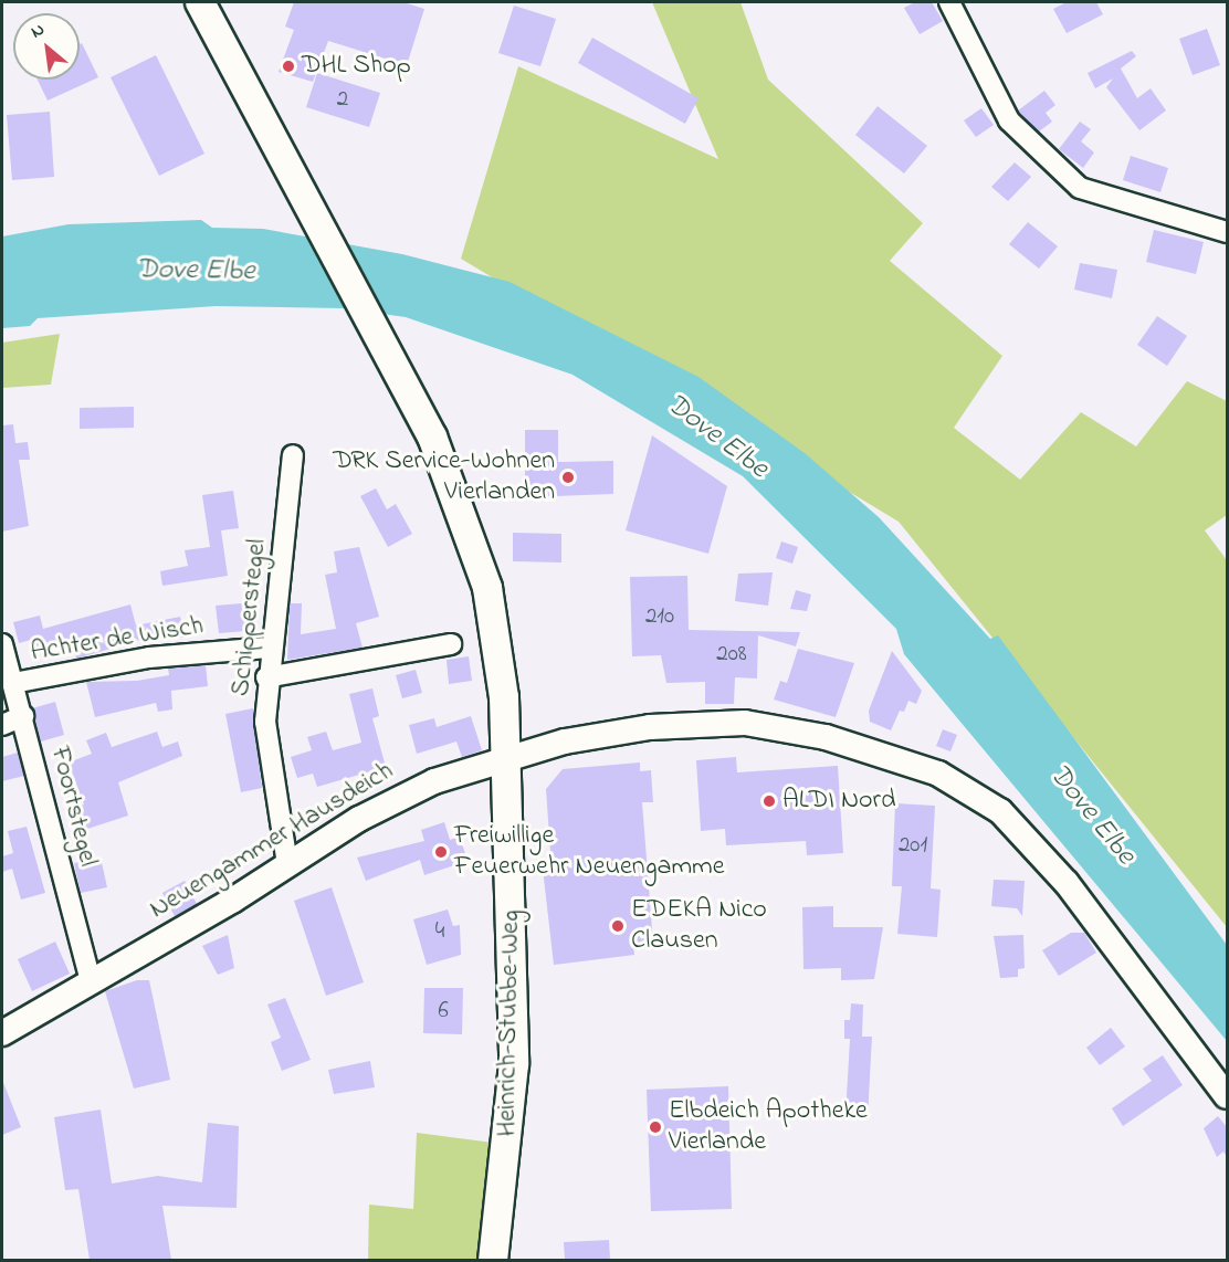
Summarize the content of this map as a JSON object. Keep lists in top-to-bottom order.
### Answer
{
  "streets": {
    "main road": ["Heinrich-Stubbe-Weg"],
    "street": [
      "Schipperstegel",
      "Achter de Wisch",
      "Foortstegel",
      "Neuengammer Hausdeich"
    ]
  },
  "crossings": [
    ["Schipperstegel", "Achter de Wisch"],
    ["Schipperstegel", "Neuengammer Hausdeich"],
    ["Achter de Wisch", "Foortstegel"],
    ["Foortstegel", "Neuengammer Hausdeich"],
    ["Neuengammer Hausdeich", "Heinrich-Stubbe-Weg"]
  ],
  "water": ["Dove Elbe"],
  "places": [
    "DHL Shop",
    "DRK Service-Wohnen Vierlanden",
    "ALDI Nord",
    "Freiwillige Feuerwehr Neuengamme",
    "EDEKA Nico Clausen",
    "Elbdeich Apotheke Vierlande"
  ],
  "house_numbers": [
    "2",
    "210",
    "208",
    "201",
    "4",
    "6"
  ],
  "north": "top left"
}
